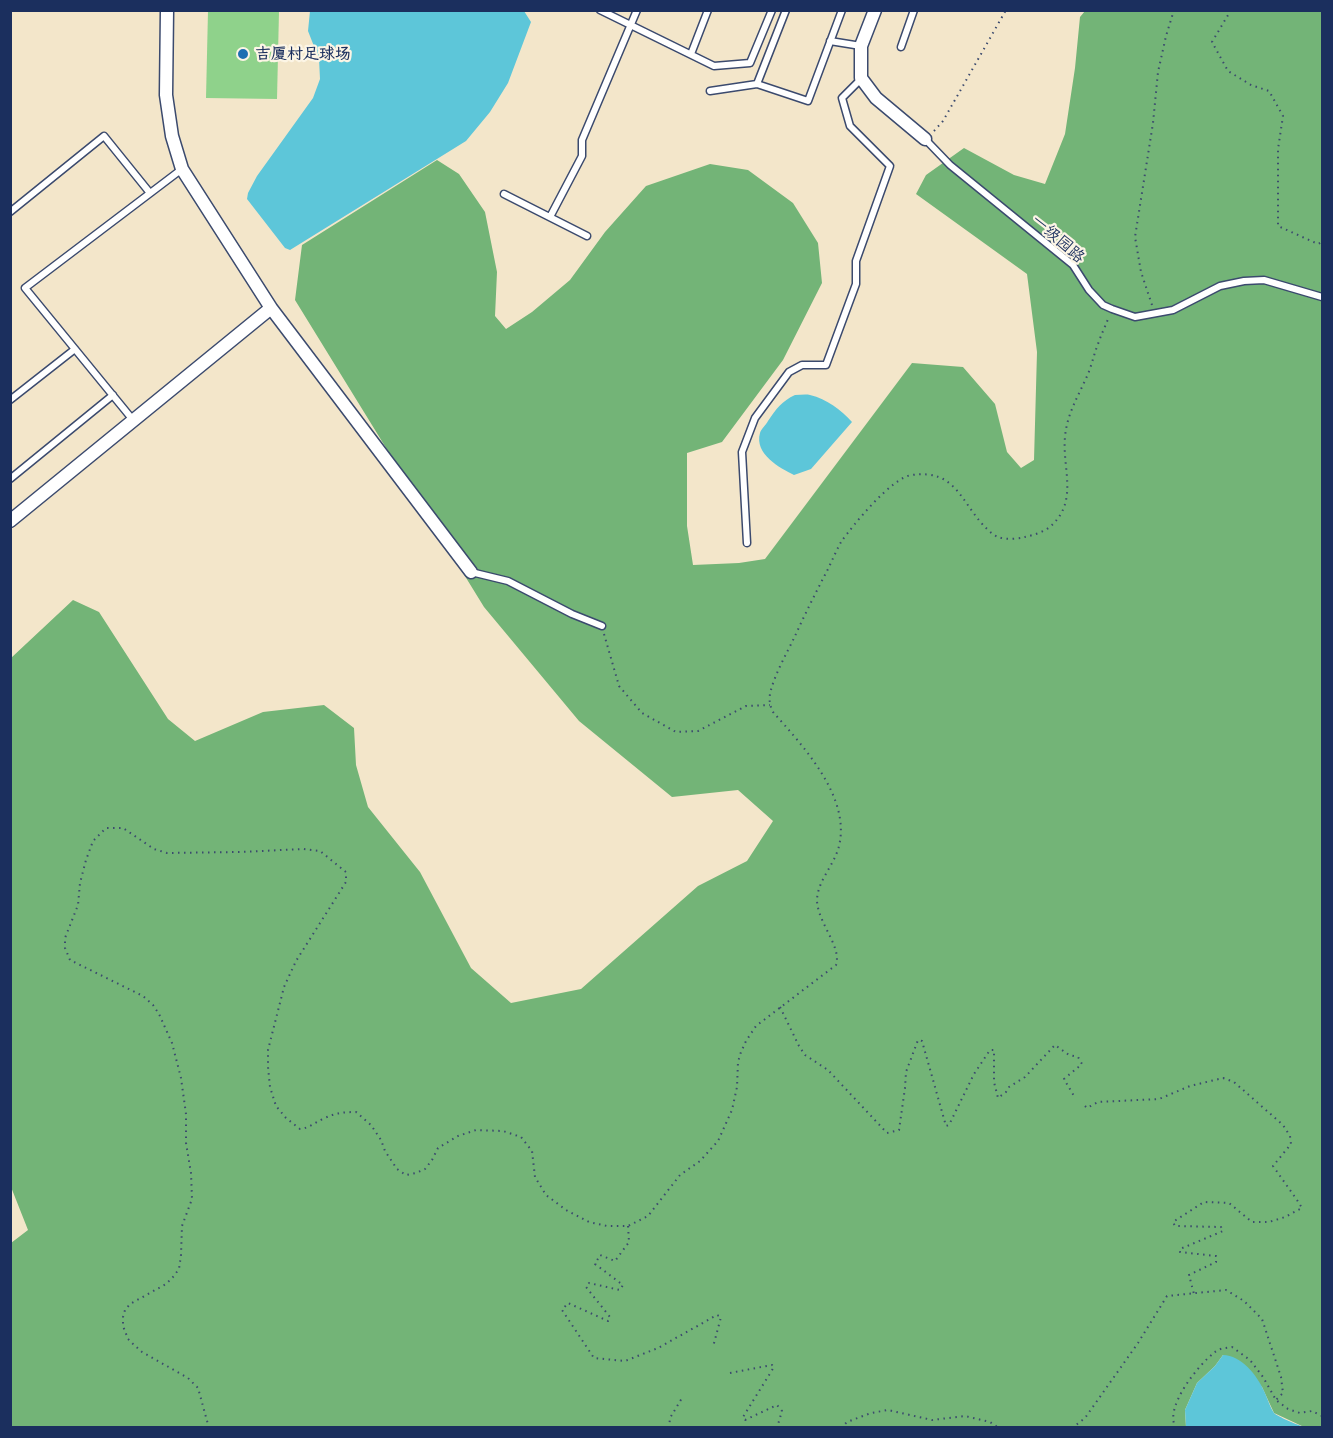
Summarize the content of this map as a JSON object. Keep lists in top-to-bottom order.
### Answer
{
  "streets": {
    "lane": ["一级园路"]
  },
  "places": ["吉厦村足球场"]
}
